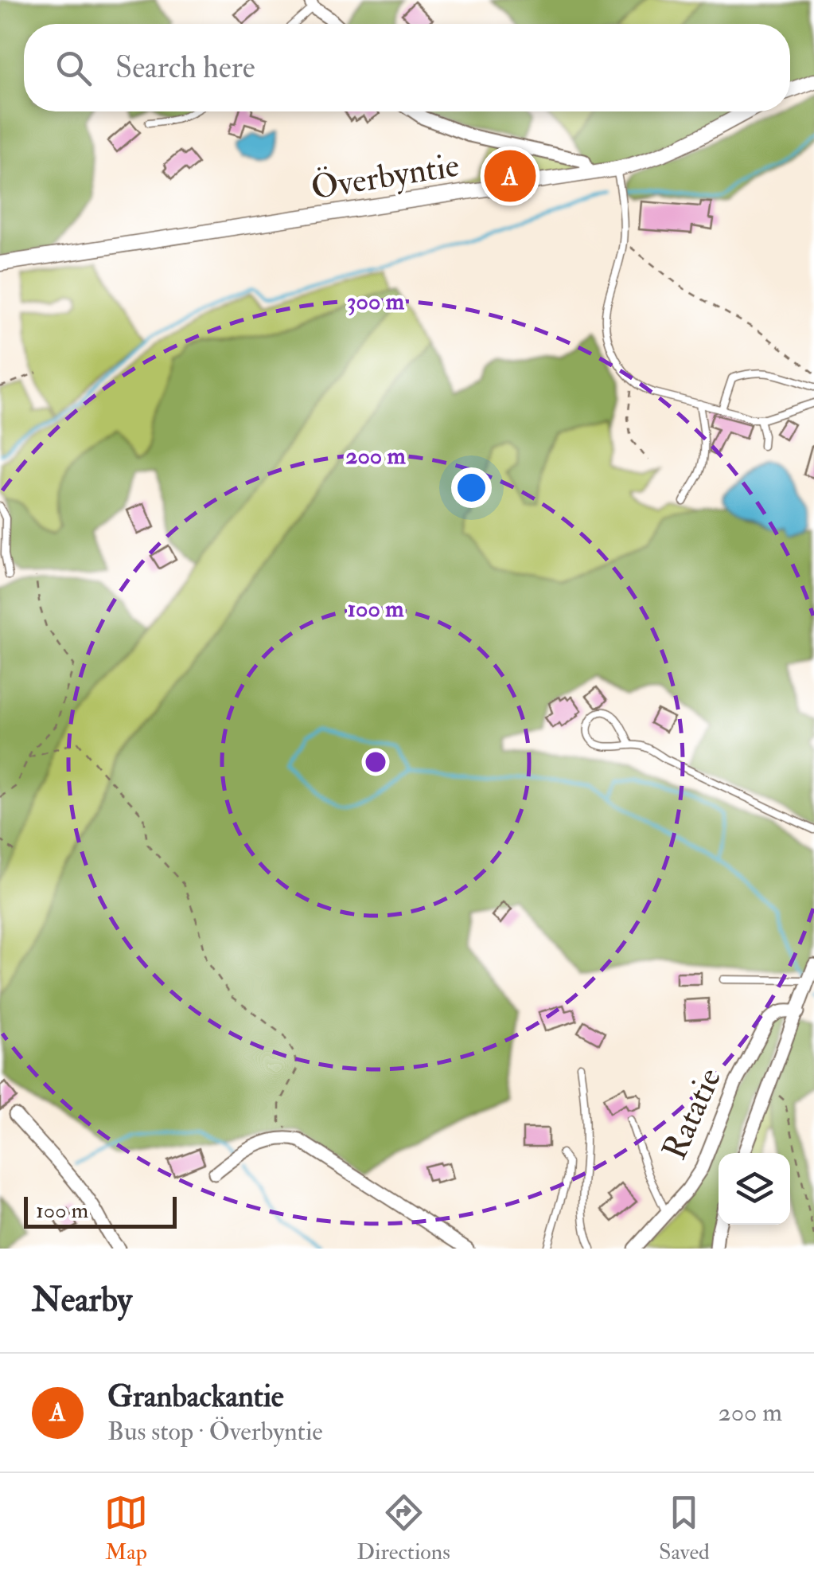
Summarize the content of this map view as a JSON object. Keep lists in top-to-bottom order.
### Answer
{
  "streets": {
    "street": ["Överbyntie", "Ratatie"]
  },
  "scale_bar": "100 m",
  "page": {
    "search": "Search here",
    "pins": "A",
    "scale": "100 m",
    "heading": "Nearby",
    "list": [
      {
        "mark": "A",
        "name": "Granbackantie",
        "note": "Bus stop · Överbyntie",
        "value": "200 m"
      }
    ],
    "nav": ["Map", "Directions", "Saved"]
  },
  "rings": ["300 m", "200 m", "100 m"]
}
